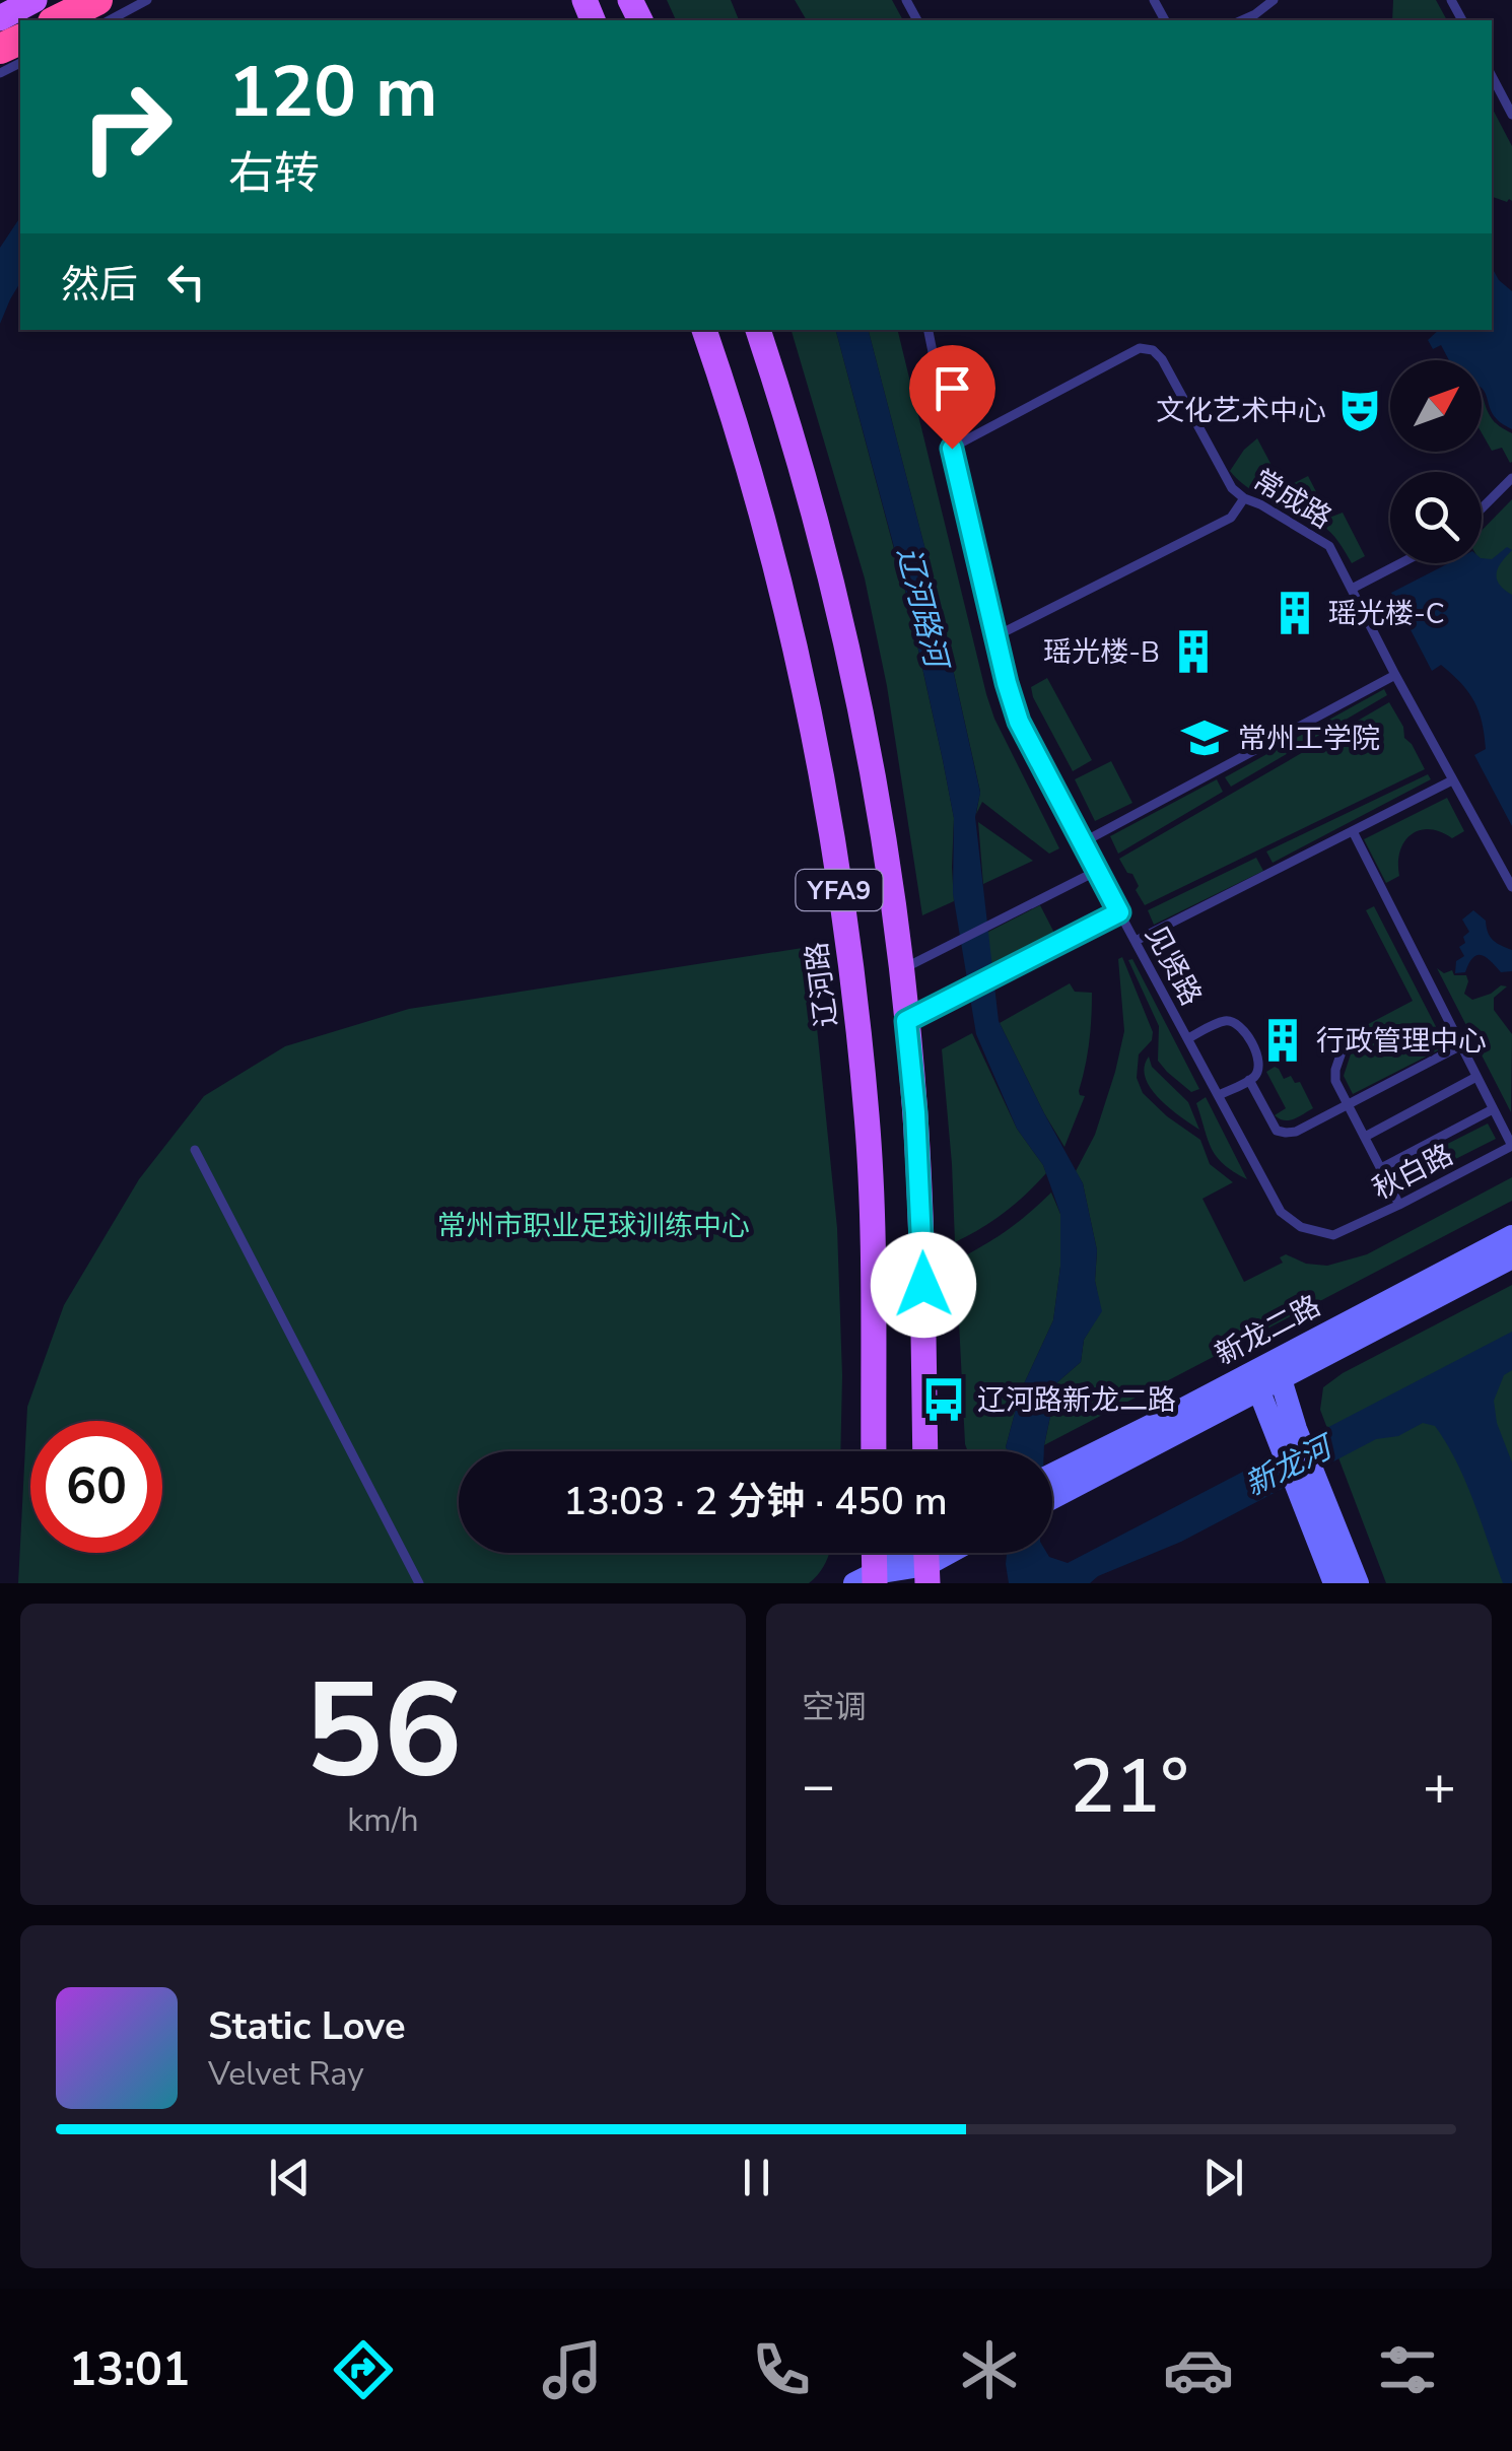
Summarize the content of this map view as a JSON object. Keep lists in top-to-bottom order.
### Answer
{
  "streets": {
    "main road": ["YFA9", "辽河路"],
    "street": ["新龙二路"],
    "lane": ["常成路", "见贤路", "秋白路"]
  },
  "crossings": [
    ["常成路", "见贤路"],
    ["见贤路", "秋白路"]
  ],
  "water": ["辽河路河", "新龙河"],
  "parks": ["常州市职业足球训练中心"],
  "places": {
    "theatre": ["文化艺术中心"],
    "building": ["瑶光楼-C", "瑶光楼-B", "行政管理中心"],
    "school or university": ["常州工学院"],
    "bus stop": ["辽河路新龙二路"]
  },
  "north": "top right",
  "page": {
    "turn": ["120 m", "右转"],
    "then": "然后",
    "limit": "60",
    "trip": "13:03 · 2 分钟 · 450 m",
    "tile": [
      ["56", "km/h"],
      "空调"
    ],
    "heat": ["−", "21°", "+"],
    "song": ["Static Love", "Velvet Ray"],
    "tabs": "13:01"
  }
}
